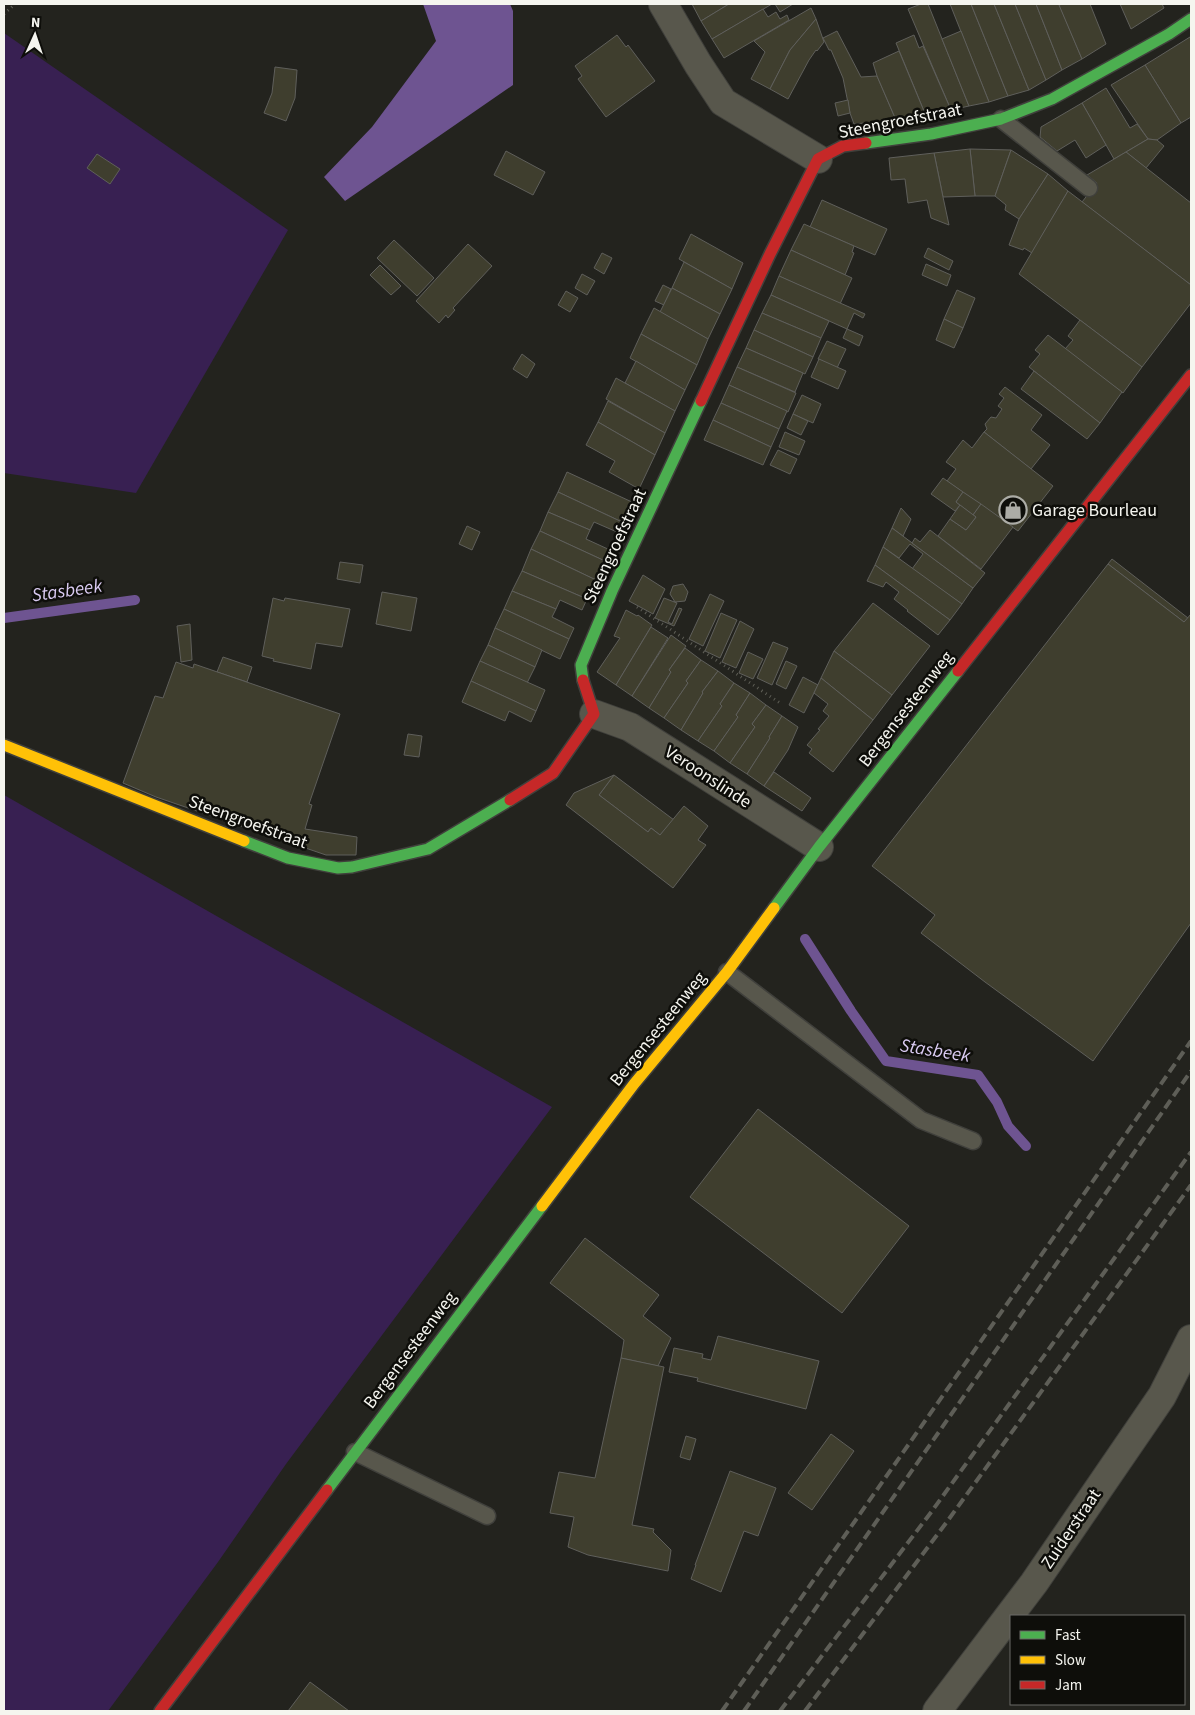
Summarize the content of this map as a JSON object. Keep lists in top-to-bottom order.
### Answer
{
  "streets": {
    "main road": ["Steengroefstraat", "Bergensesteenweg"],
    "street": ["Veroonslinde", "Zuiderstraat"]
  },
  "crossings": [
    ["Steengroefstraat", "Veroonslinde"],
    ["Bergensesteenweg", "Veroonslinde"]
  ],
  "water": ["Stasbeek"],
  "places": {
    "shop": ["Garage Bourleau"]
  },
  "legend": ["Fast", "Slow", "Jam"],
  "north": "top"
}
